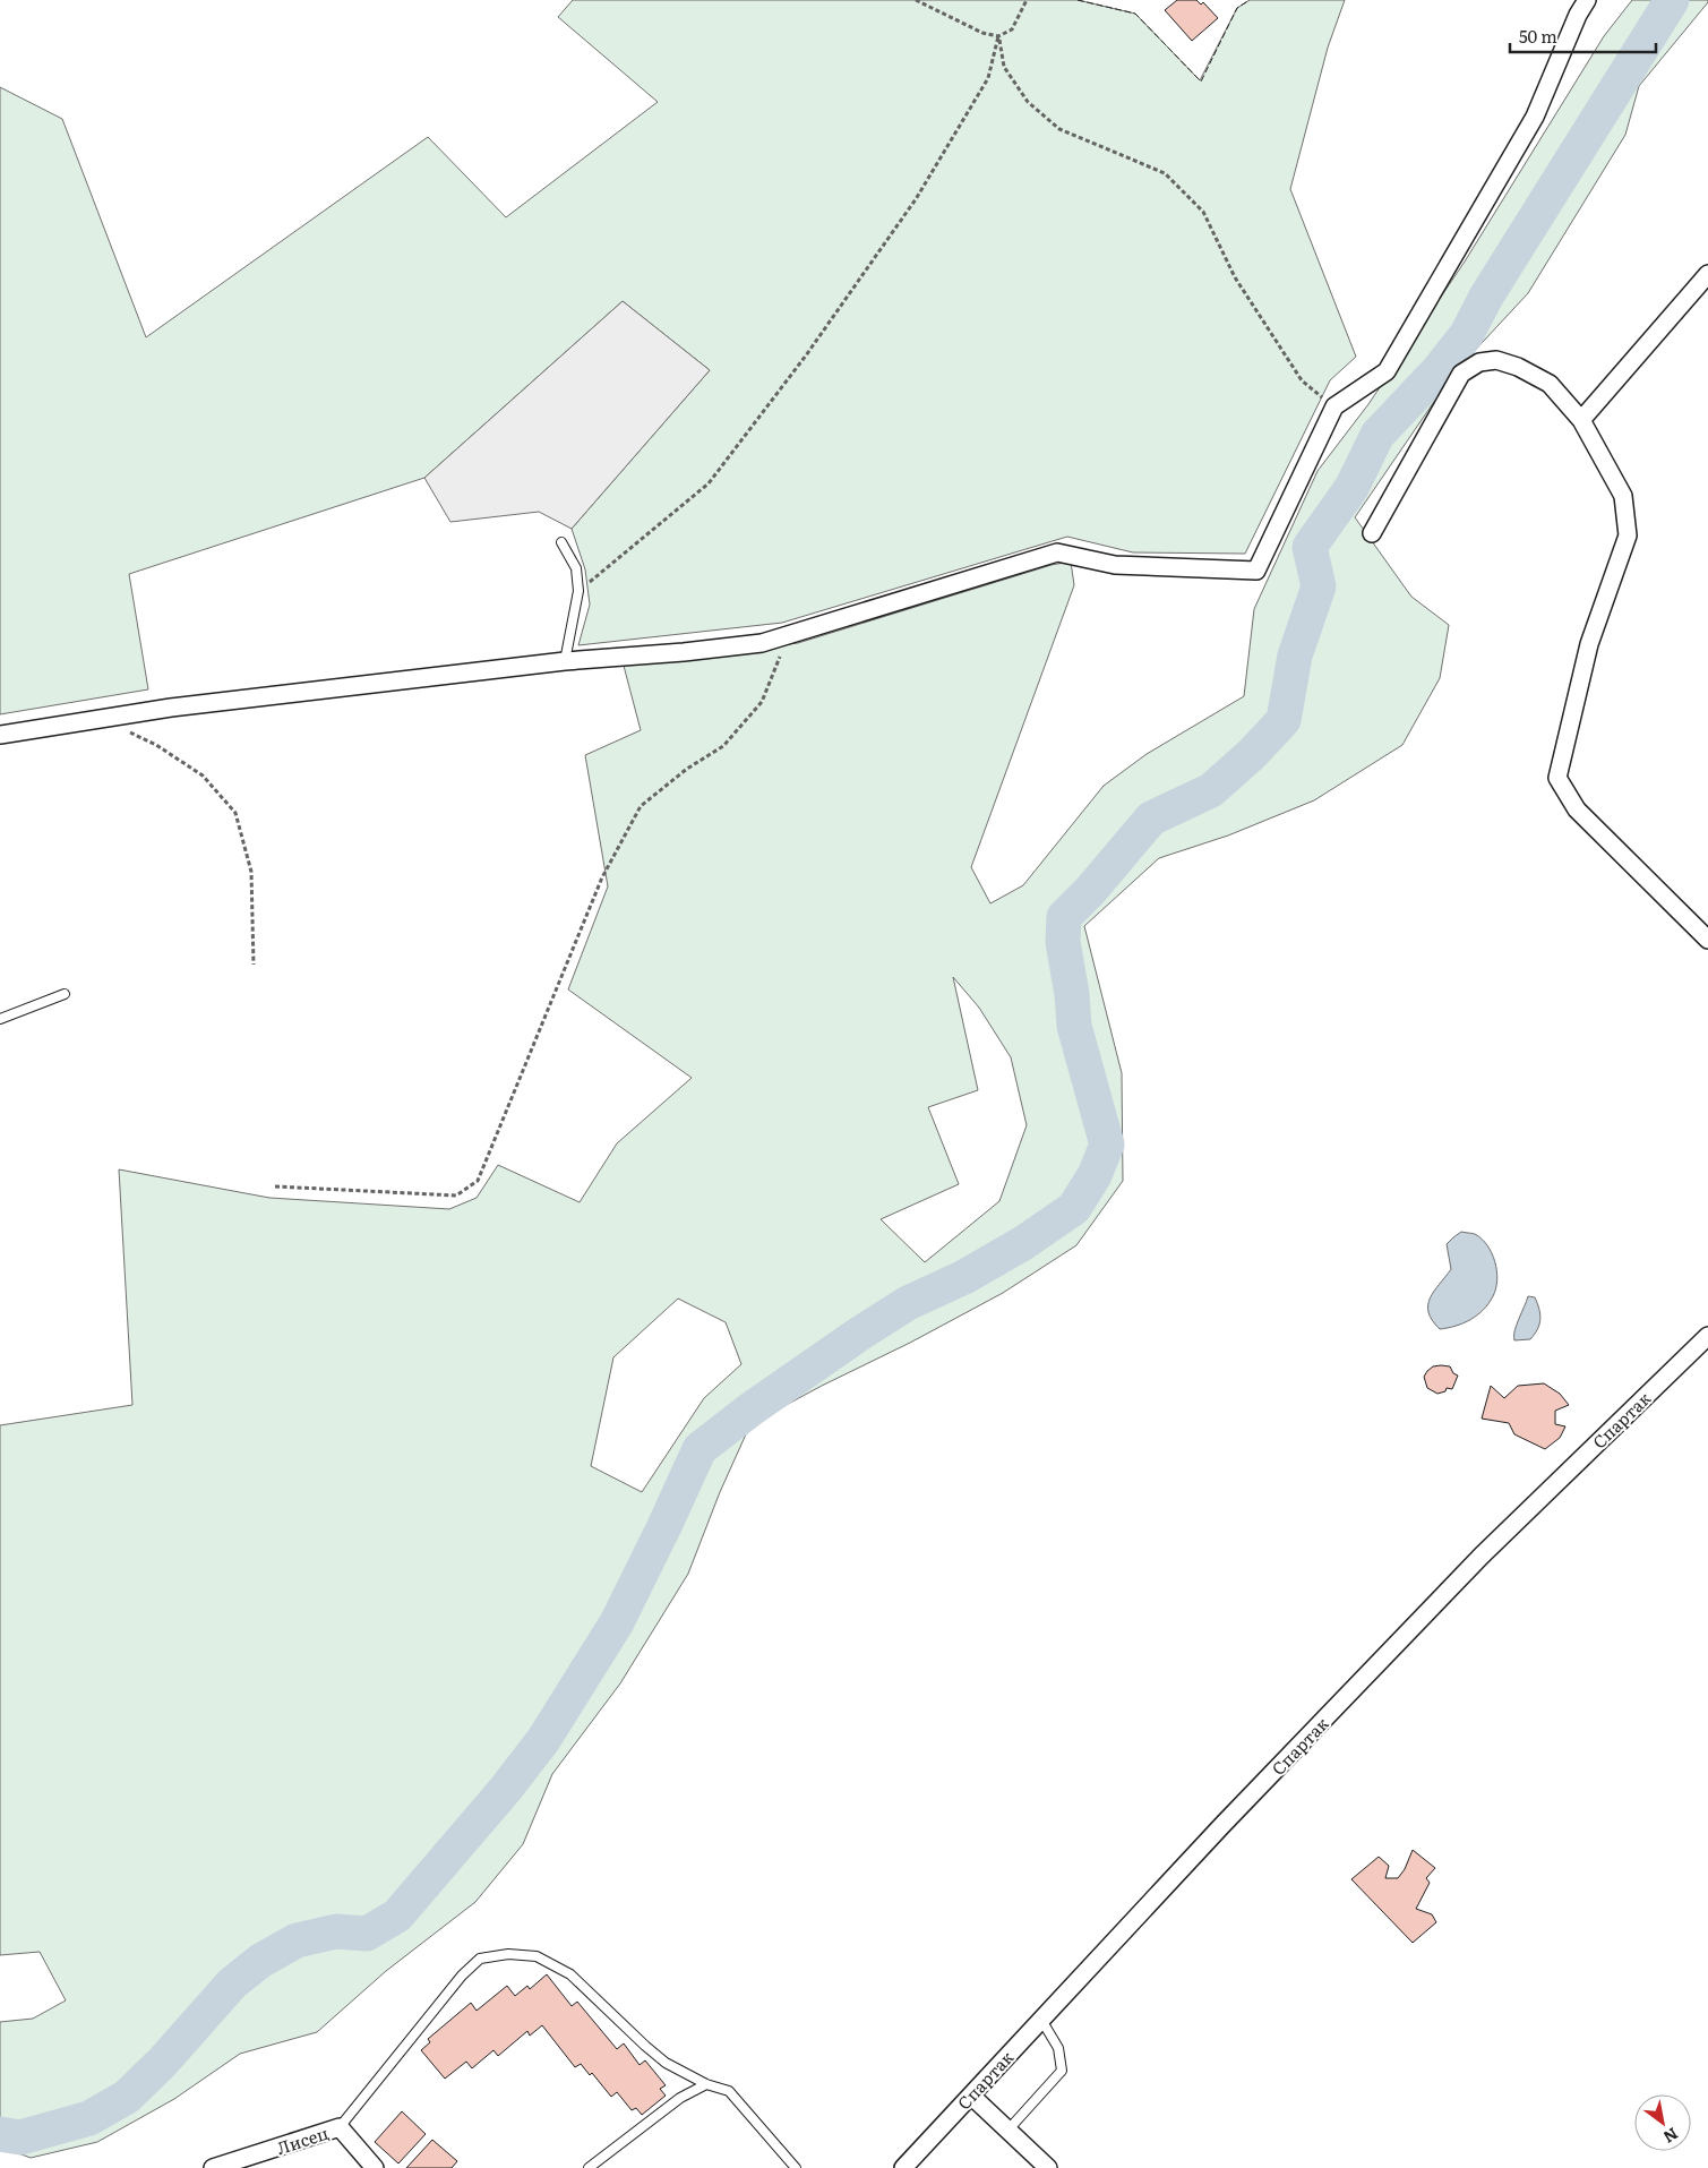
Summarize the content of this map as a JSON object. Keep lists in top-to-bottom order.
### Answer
{
  "streets": {
    "street": ["Спартак", "Лисец"]
  },
  "scale_bar": "50 m",
  "north": "bottom right"
}
